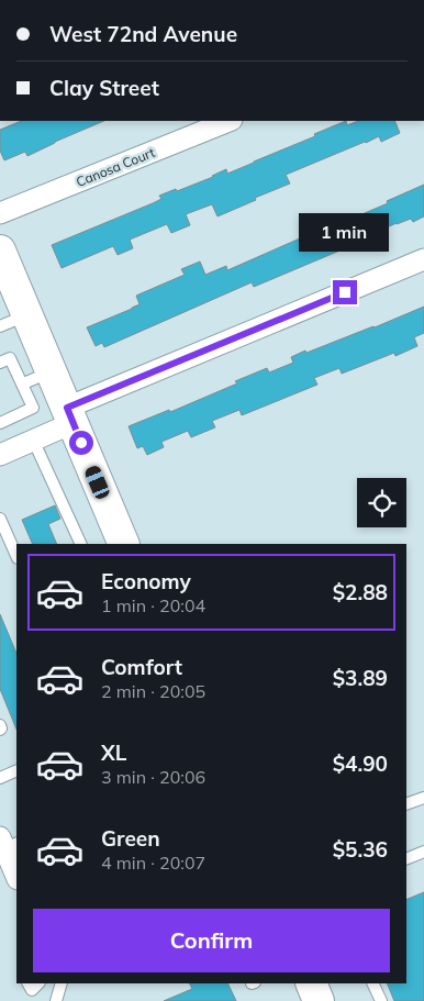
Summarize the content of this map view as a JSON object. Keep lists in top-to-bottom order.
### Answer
{
  "streets": {
    "street": ["Canosa Court"]
  },
  "page": {
    "banner": ["West 72nd Avenue", "Clay Street"],
    "bubble": "1 min",
    "list": [
      {
        "name": "Economy",
        "note": "1 min · 20:04",
        "value": "$2.88"
      },
      {
        "name": "Comfort",
        "note": "2 min · 20:05",
        "value": "$3.89"
      },
      {
        "name": "XL",
        "note": "3 min · 20:06",
        "value": "$4.90"
      },
      {
        "name": "Green",
        "note": "4 min · 20:07",
        "value": "$5.36"
      }
    ],
    "buttons": "Confirm"
  }
}
